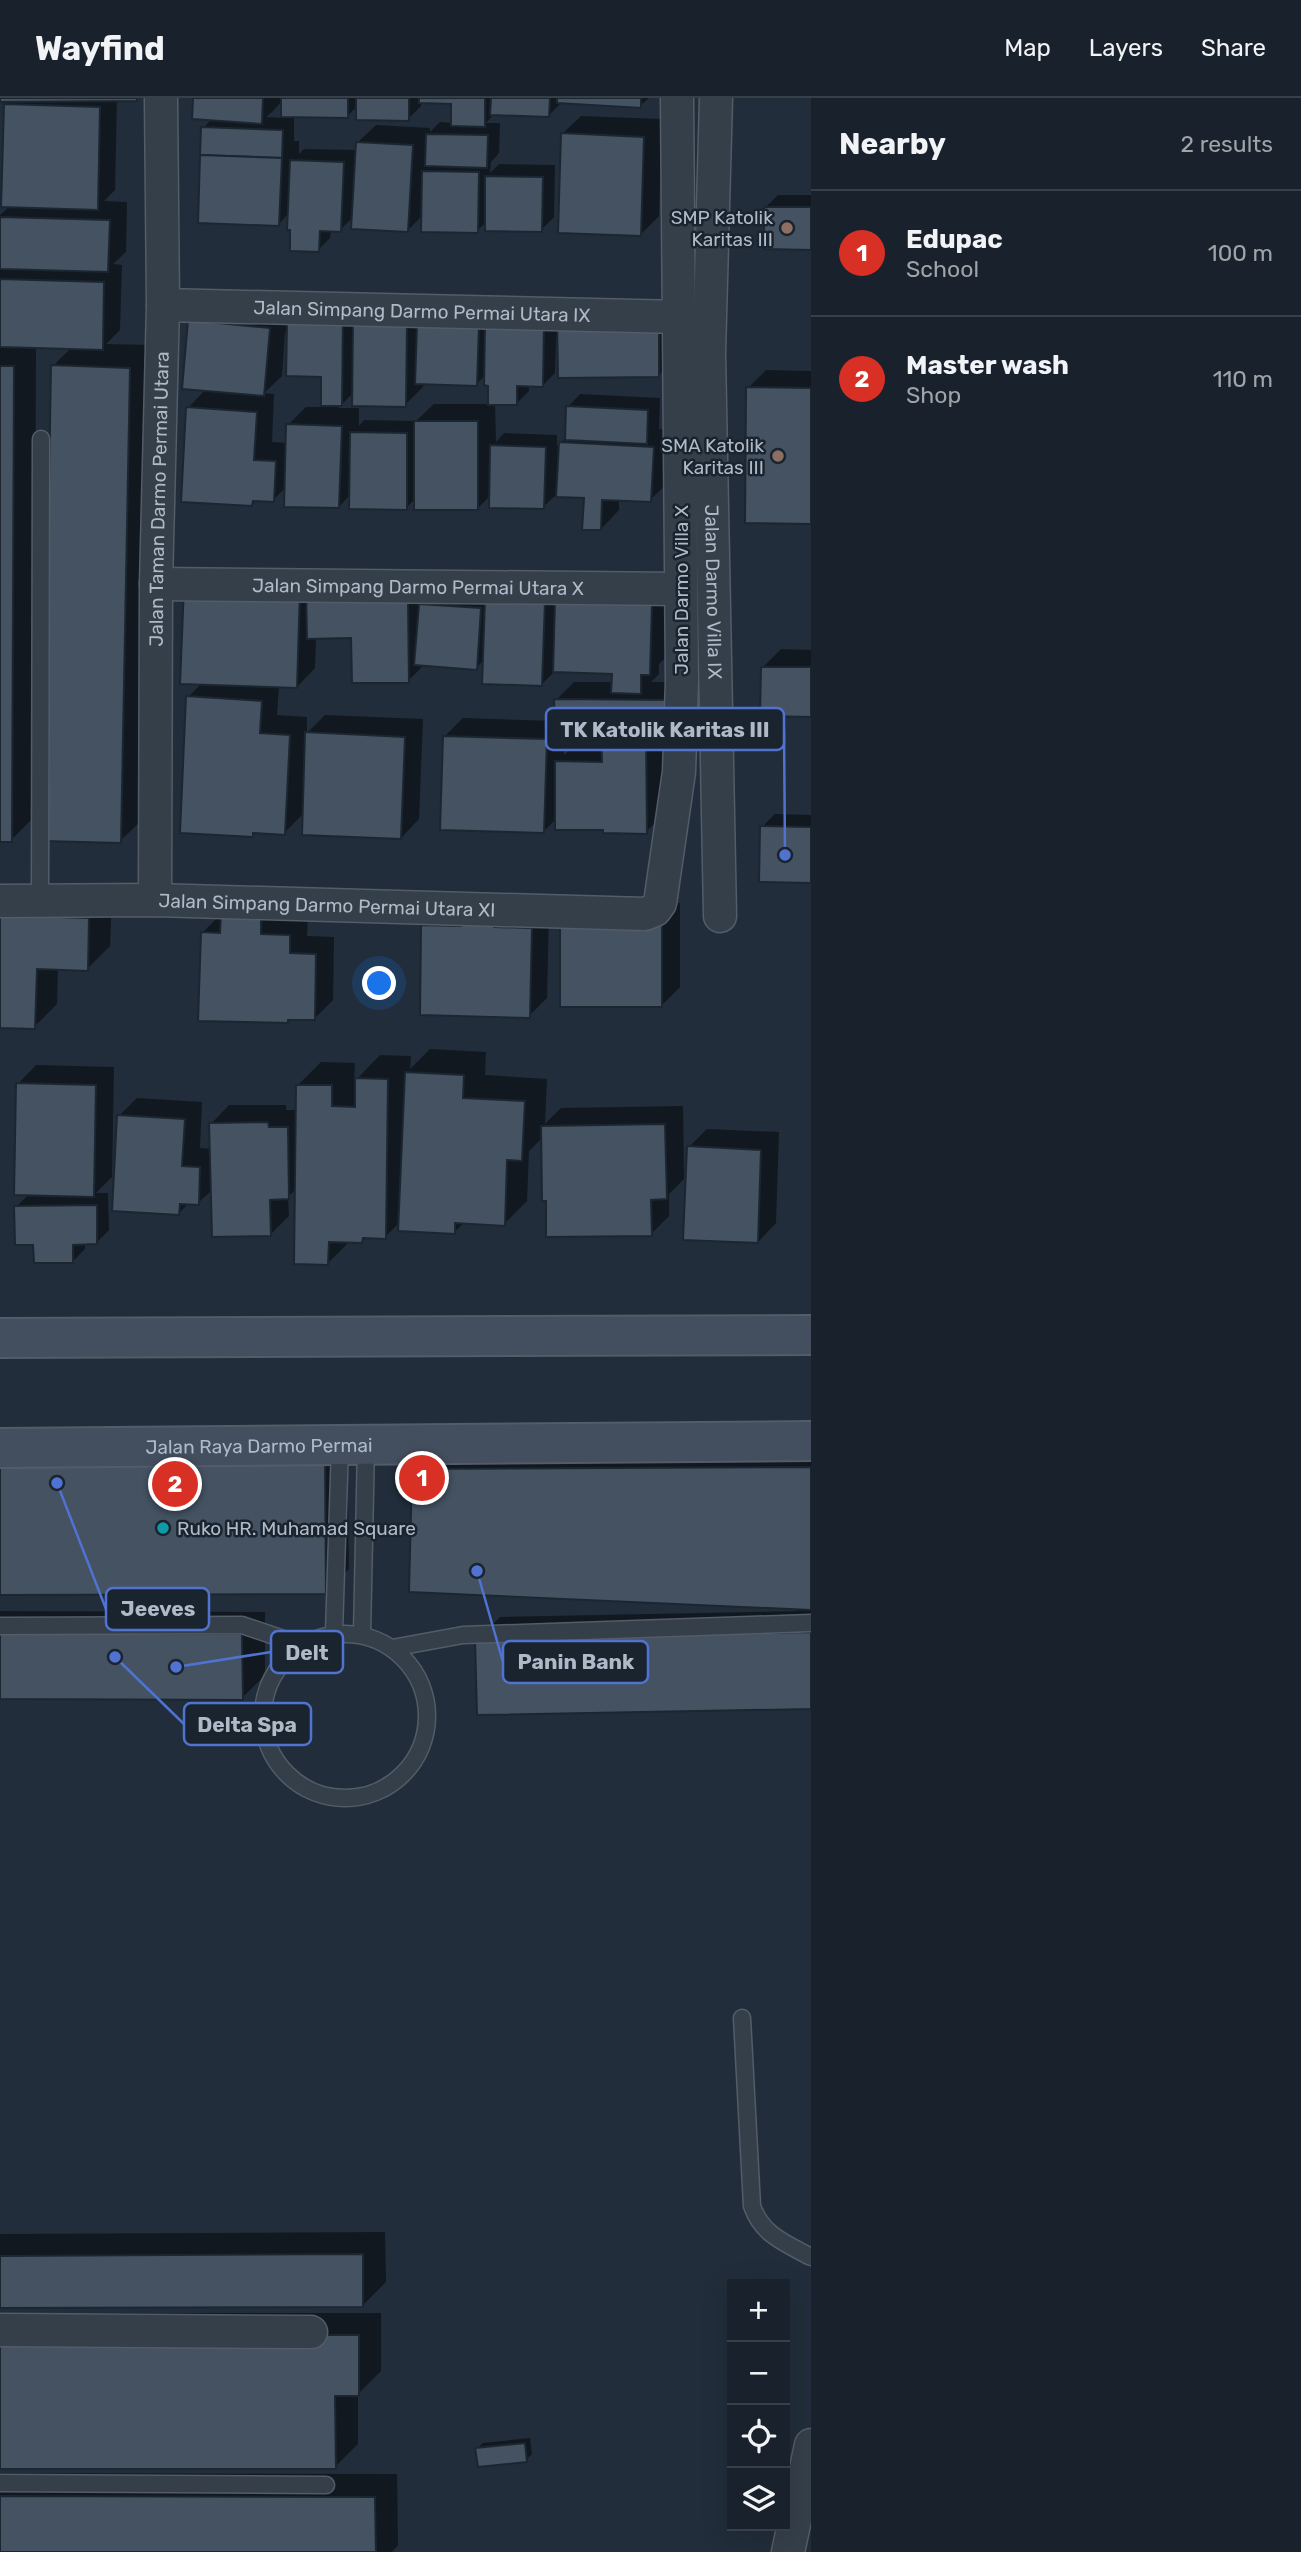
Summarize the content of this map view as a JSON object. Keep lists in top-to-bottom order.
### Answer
{
  "streets": {
    "street": [
      "Jalan Simpang Darmo Permai Utara IX",
      "Jalan Taman Darmo Permai Utara",
      "Jalan Simpang Darmo Permai Utara X",
      "Jalan Darmo Villa X",
      "Jalan Darmo Villa IX",
      "Jalan Simpang Darmo Permai Utara XI",
      "Jalan Raya Darmo Permai"
    ]
  },
  "crossings": [
    ["Jalan Simpang Darmo Permai Utara IX", "Jalan Taman Darmo Permai Utara"],
    ["Jalan Simpang Darmo Permai Utara IX", "Jalan Darmo Villa X"],
    ["Jalan Taman Darmo Permai Utara", "Jalan Simpang Darmo Permai Utara X"],
    ["Jalan Taman Darmo Permai Utara", "Jalan Simpang Darmo Permai Utara XI"],
    ["Jalan Simpang Darmo Permai Utara X", "Jalan Darmo Villa X"],
    ["Jalan Darmo Villa X", "Jalan Simpang Darmo Permai Utara XI"]
  ],
  "places": [
    "SMP Katolik Karitas III",
    "SMA Katolik Karitas III",
    "TK Katolik Karitas III",
    "Jeeves",
    "Ruko HR. Muhamad Square",
    "Panin Bank",
    "Delta Spa",
    "Delt"
  ],
  "page": {
    "header": "Wayfind",
    "nav": ["Map", "Layers", "Share"],
    "heading": ["Nearby", "2 results"],
    "list": [
      {
        "mark": "1",
        "name": "Edupac",
        "note": "School",
        "value": "100 m"
      },
      {
        "mark": "2",
        "name": "Master wash",
        "note": "Shop",
        "value": "110 m"
      }
    ],
    "pins": ["1", "2"],
    "map_buttons": ["+", "−"]
  }
}
